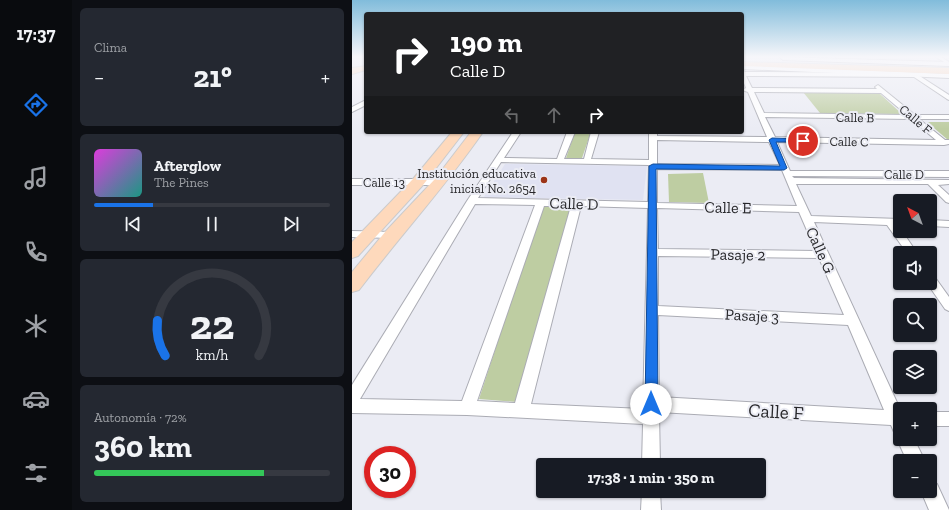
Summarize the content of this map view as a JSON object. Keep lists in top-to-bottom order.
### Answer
{
  "streets": {
    "street": [
      "Calle B",
      "Calle F",
      "Calle C",
      "Calle D",
      "Calle 13",
      "Calle E",
      "Calle G",
      "Pasaje 2",
      "Pasaje 3"
    ]
  },
  "crossings": [
    ["Calle B", "Calle F"],
    ["Calle B", "Calle G"],
    ["Calle F", "Calle C"],
    ["Calle C", "Calle G"],
    ["Calle D", "Calle E"],
    ["Calle D", "Calle G"],
    ["Calle E", "Calle G"],
    ["Calle G", "Pasaje 2"],
    ["Calle G", "Pasaje 3"]
  ],
  "places": ["Institución educativa inicial No. 2654"],
  "north": "top left",
  "page": {
    "tabs": "17:37",
    "tile": [
      "Clima",
      ["Autonomía · 72%", "360 km"]
    ],
    "turn": ["190 m", "Calle D"],
    "heat": ["−", "21°", "+"],
    "song": ["Afterglow", "The Pines"],
    "map_buttons": ["+", "−"],
    "limit": "30",
    "trip": "17:38 · 1 min · 350 m",
    "gauge": ["22", "km/h"]
  }
}
